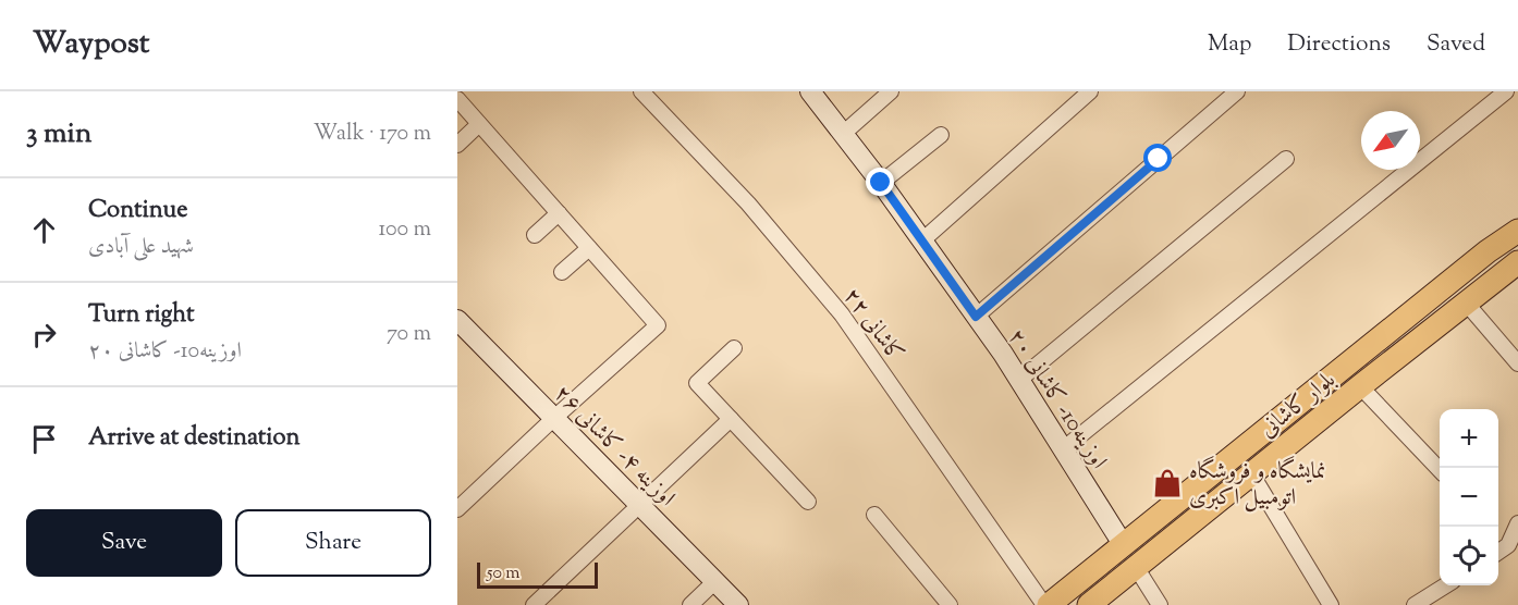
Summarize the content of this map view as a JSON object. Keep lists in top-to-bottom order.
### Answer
{
  "streets": {
    "main road": ["بلوار کاشانی"],
    "street": ["کاشانی ۲۲", "اوزینه10- کاشانی ۲۰", "اوزینه ۴- کاشانی ۲۶"]
  },
  "crossings": [
    ["کاشانی ۲۲", "بلوار کاشانی"],
    ["اوزینه10- کاشانی ۲۰", "بلوار کاشانی"]
  ],
  "places": {
    "shop": ["نمایشگاه و فروشگاه اتومبیل اکبری"]
  },
  "scale_bar": "50 m",
  "north": "bottom left",
  "page": {
    "header": "Waypost",
    "nav": ["Map", "Directions", "Saved"],
    "heading": ["3 min", "Walk · 170 m"],
    "list": [
      ["Continue", "شهید علی آبادی", "100 m"],
      ["Turn right", "اوزینه10- کاشانی ۲۰", "70 m"],
      "Arrive at destination"
    ],
    "map_buttons": ["+", "−"],
    "buttons": ["Save", "Share"],
    "scale": "50 m"
  }
}
